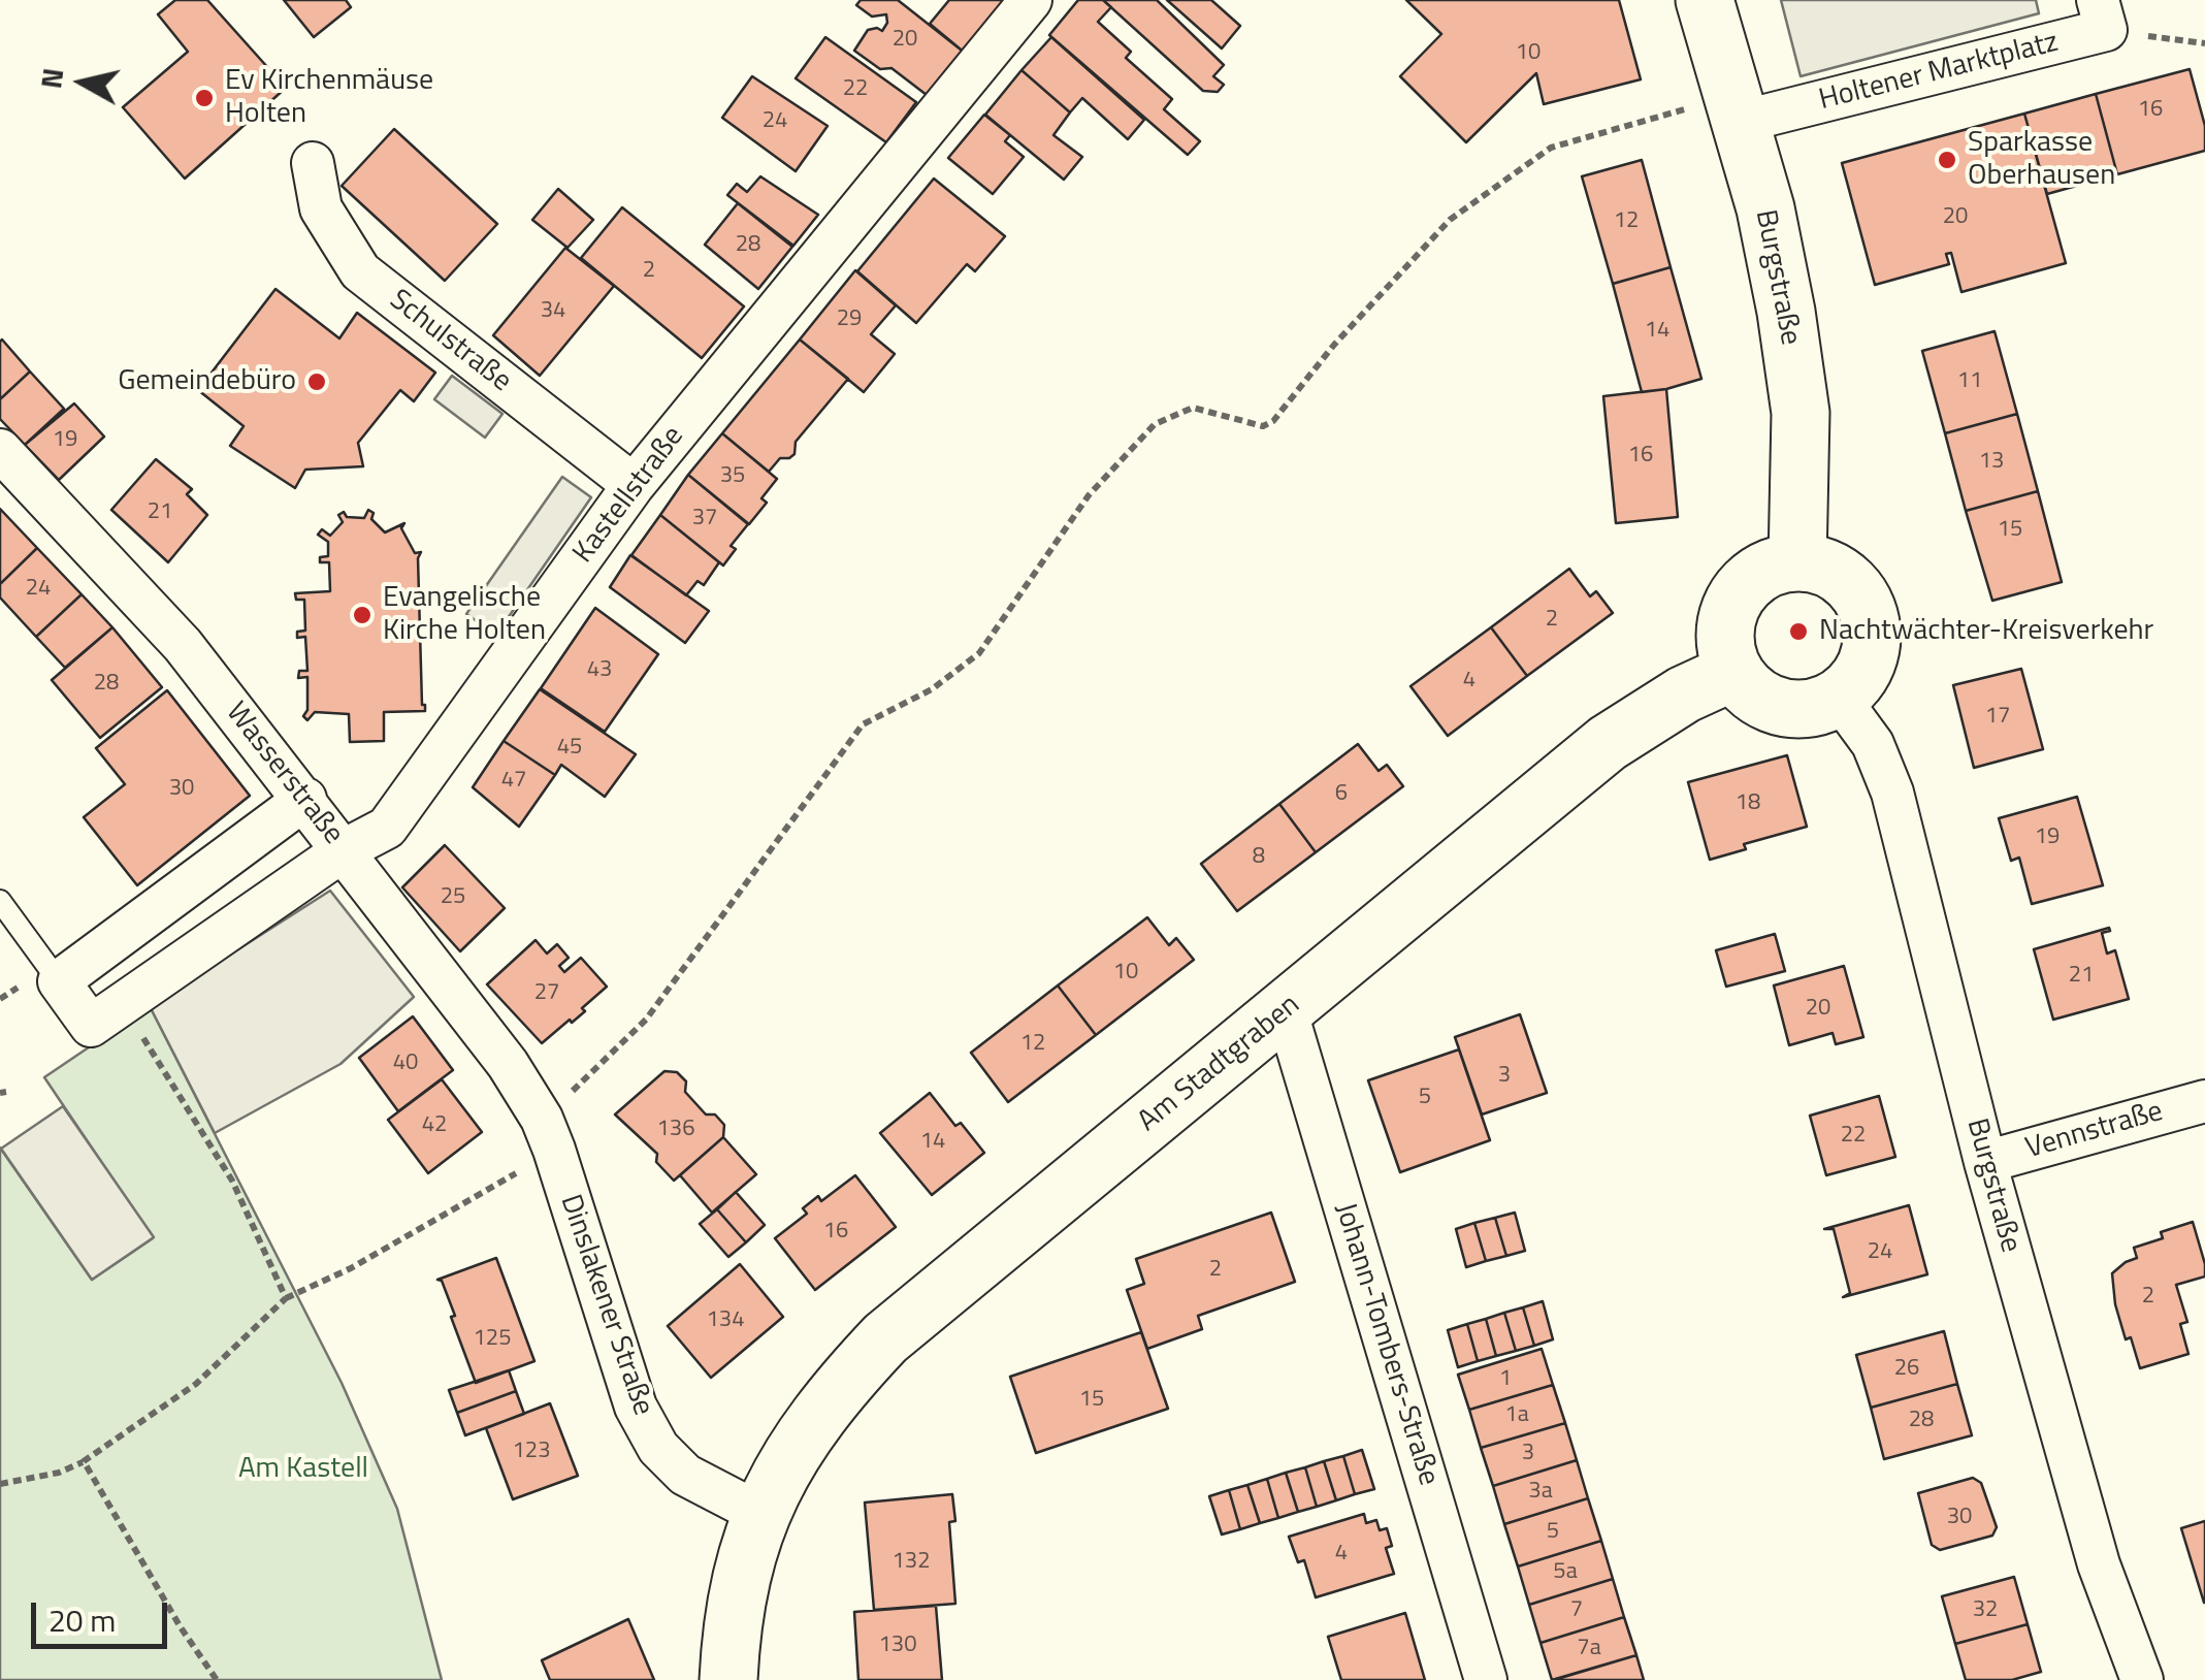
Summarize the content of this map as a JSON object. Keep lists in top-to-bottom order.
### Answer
{
  "streets": {
    "main road": ["Burgstraße", "Am Stadtgraben"],
    "street": [
      "Holtener Marktplatz",
      "Schulstraße",
      "Kastellstraße",
      "Wasserstraße",
      "Vennstraße",
      "Dinslakener Straße",
      "Johann-Tombers-Straße"
    ]
  },
  "crossings": [
    ["Holtener Marktplatz", "Burgstraße"],
    ["Burgstraße", "Am Stadtgraben"],
    ["Burgstraße", "Vennstraße"],
    ["Schulstraße", "Kastellstraße"],
    ["Kastellstraße", "Wasserstraße"],
    ["Wasserstraße", "Dinslakener Straße"],
    ["Am Stadtgraben", "Dinslakener Straße"],
    ["Am Stadtgraben", "Johann-Tombers-Straße"]
  ],
  "parks": ["Am Kastell"],
  "places": [
    "Ev Kirchenmäuse Holten",
    "Sparkasse Oberhausen",
    "Gemeindebüro",
    "Evangelische Kirche Holten",
    "Nachtwächter-Kreisverkehr"
  ],
  "house_numbers": [
    "20",
    "10",
    "22",
    "16",
    "24",
    "20",
    "12",
    "28",
    "2",
    "34",
    "29",
    "14",
    "11",
    "19",
    "16",
    "13",
    "35",
    "21",
    "37",
    "15",
    "24",
    "2",
    "43",
    "4",
    "28",
    "17",
    "45",
    "47",
    "30",
    "6",
    "18",
    "19",
    "8",
    "25",
    "10",
    "21",
    "27",
    "20",
    "12",
    "40",
    "3",
    "5",
    "42",
    "136",
    "22",
    "14",
    "16",
    "24",
    "2",
    "2",
    "134",
    "125",
    "26",
    "1",
    "15",
    "1a",
    "28",
    "123",
    "3",
    "3a",
    "30",
    "5",
    "4",
    "132",
    "5a",
    "7",
    "32",
    "130",
    "7a"
  ],
  "scale_bar": "20 m",
  "north": "left"
}
